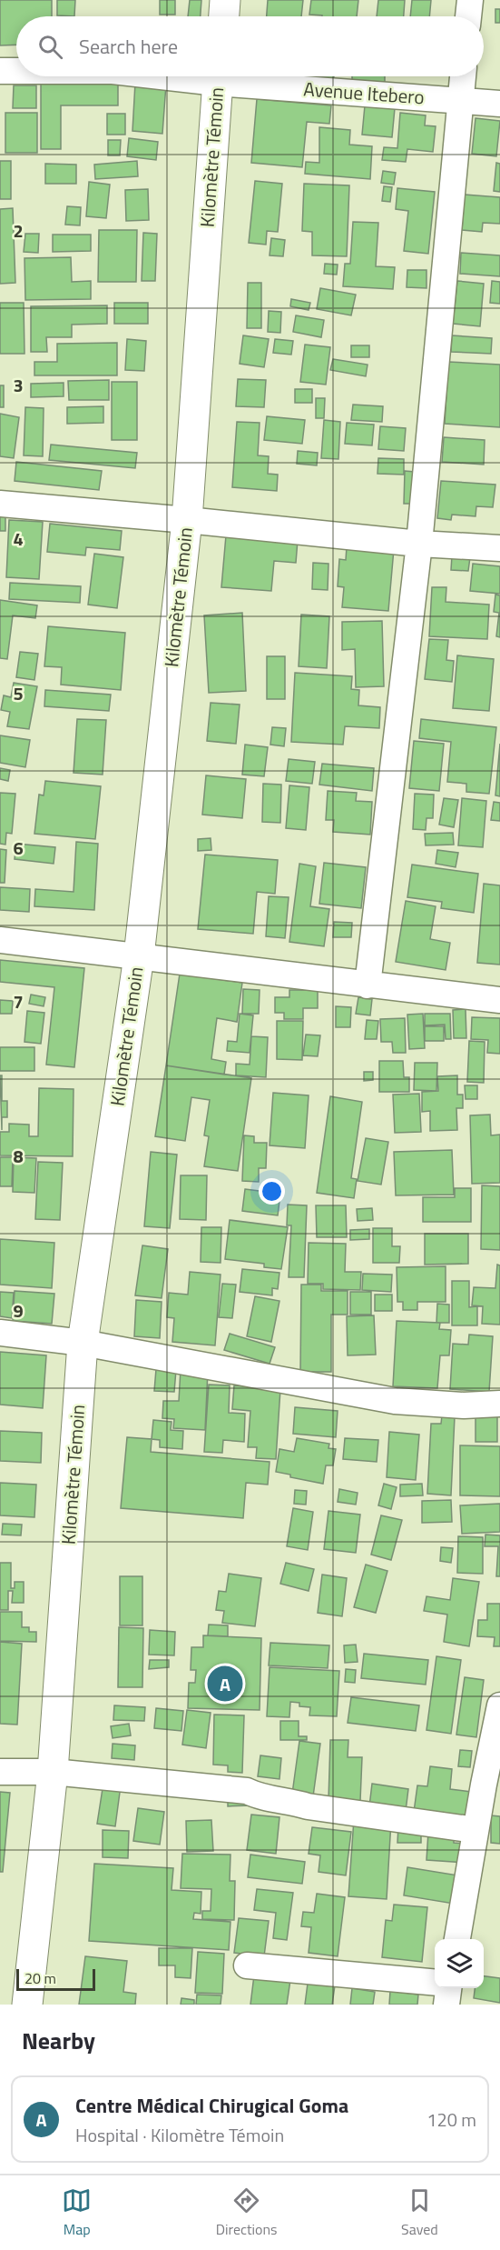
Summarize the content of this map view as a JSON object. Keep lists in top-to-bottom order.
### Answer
{
  "streets": {
    "main road": ["Kilomètre Témoin"],
    "street": ["Avenue Itebero"]
  },
  "scale_bar": "20 m",
  "page": {
    "search": "Search here",
    "pins": "A",
    "scale": "20 m",
    "heading": "Nearby",
    "list": [
      {
        "mark": "A",
        "name": "Centre Médical Chirugical Goma",
        "note": "Hospital · Kilomètre Témoin",
        "value": "120 m"
      }
    ],
    "nav": ["Map", "Directions", "Saved"]
  },
  "grid": {
    "rows": [
      "2",
      "3",
      "4",
      "5",
      "6",
      "7",
      "8",
      "9"
    ]
  }
}
